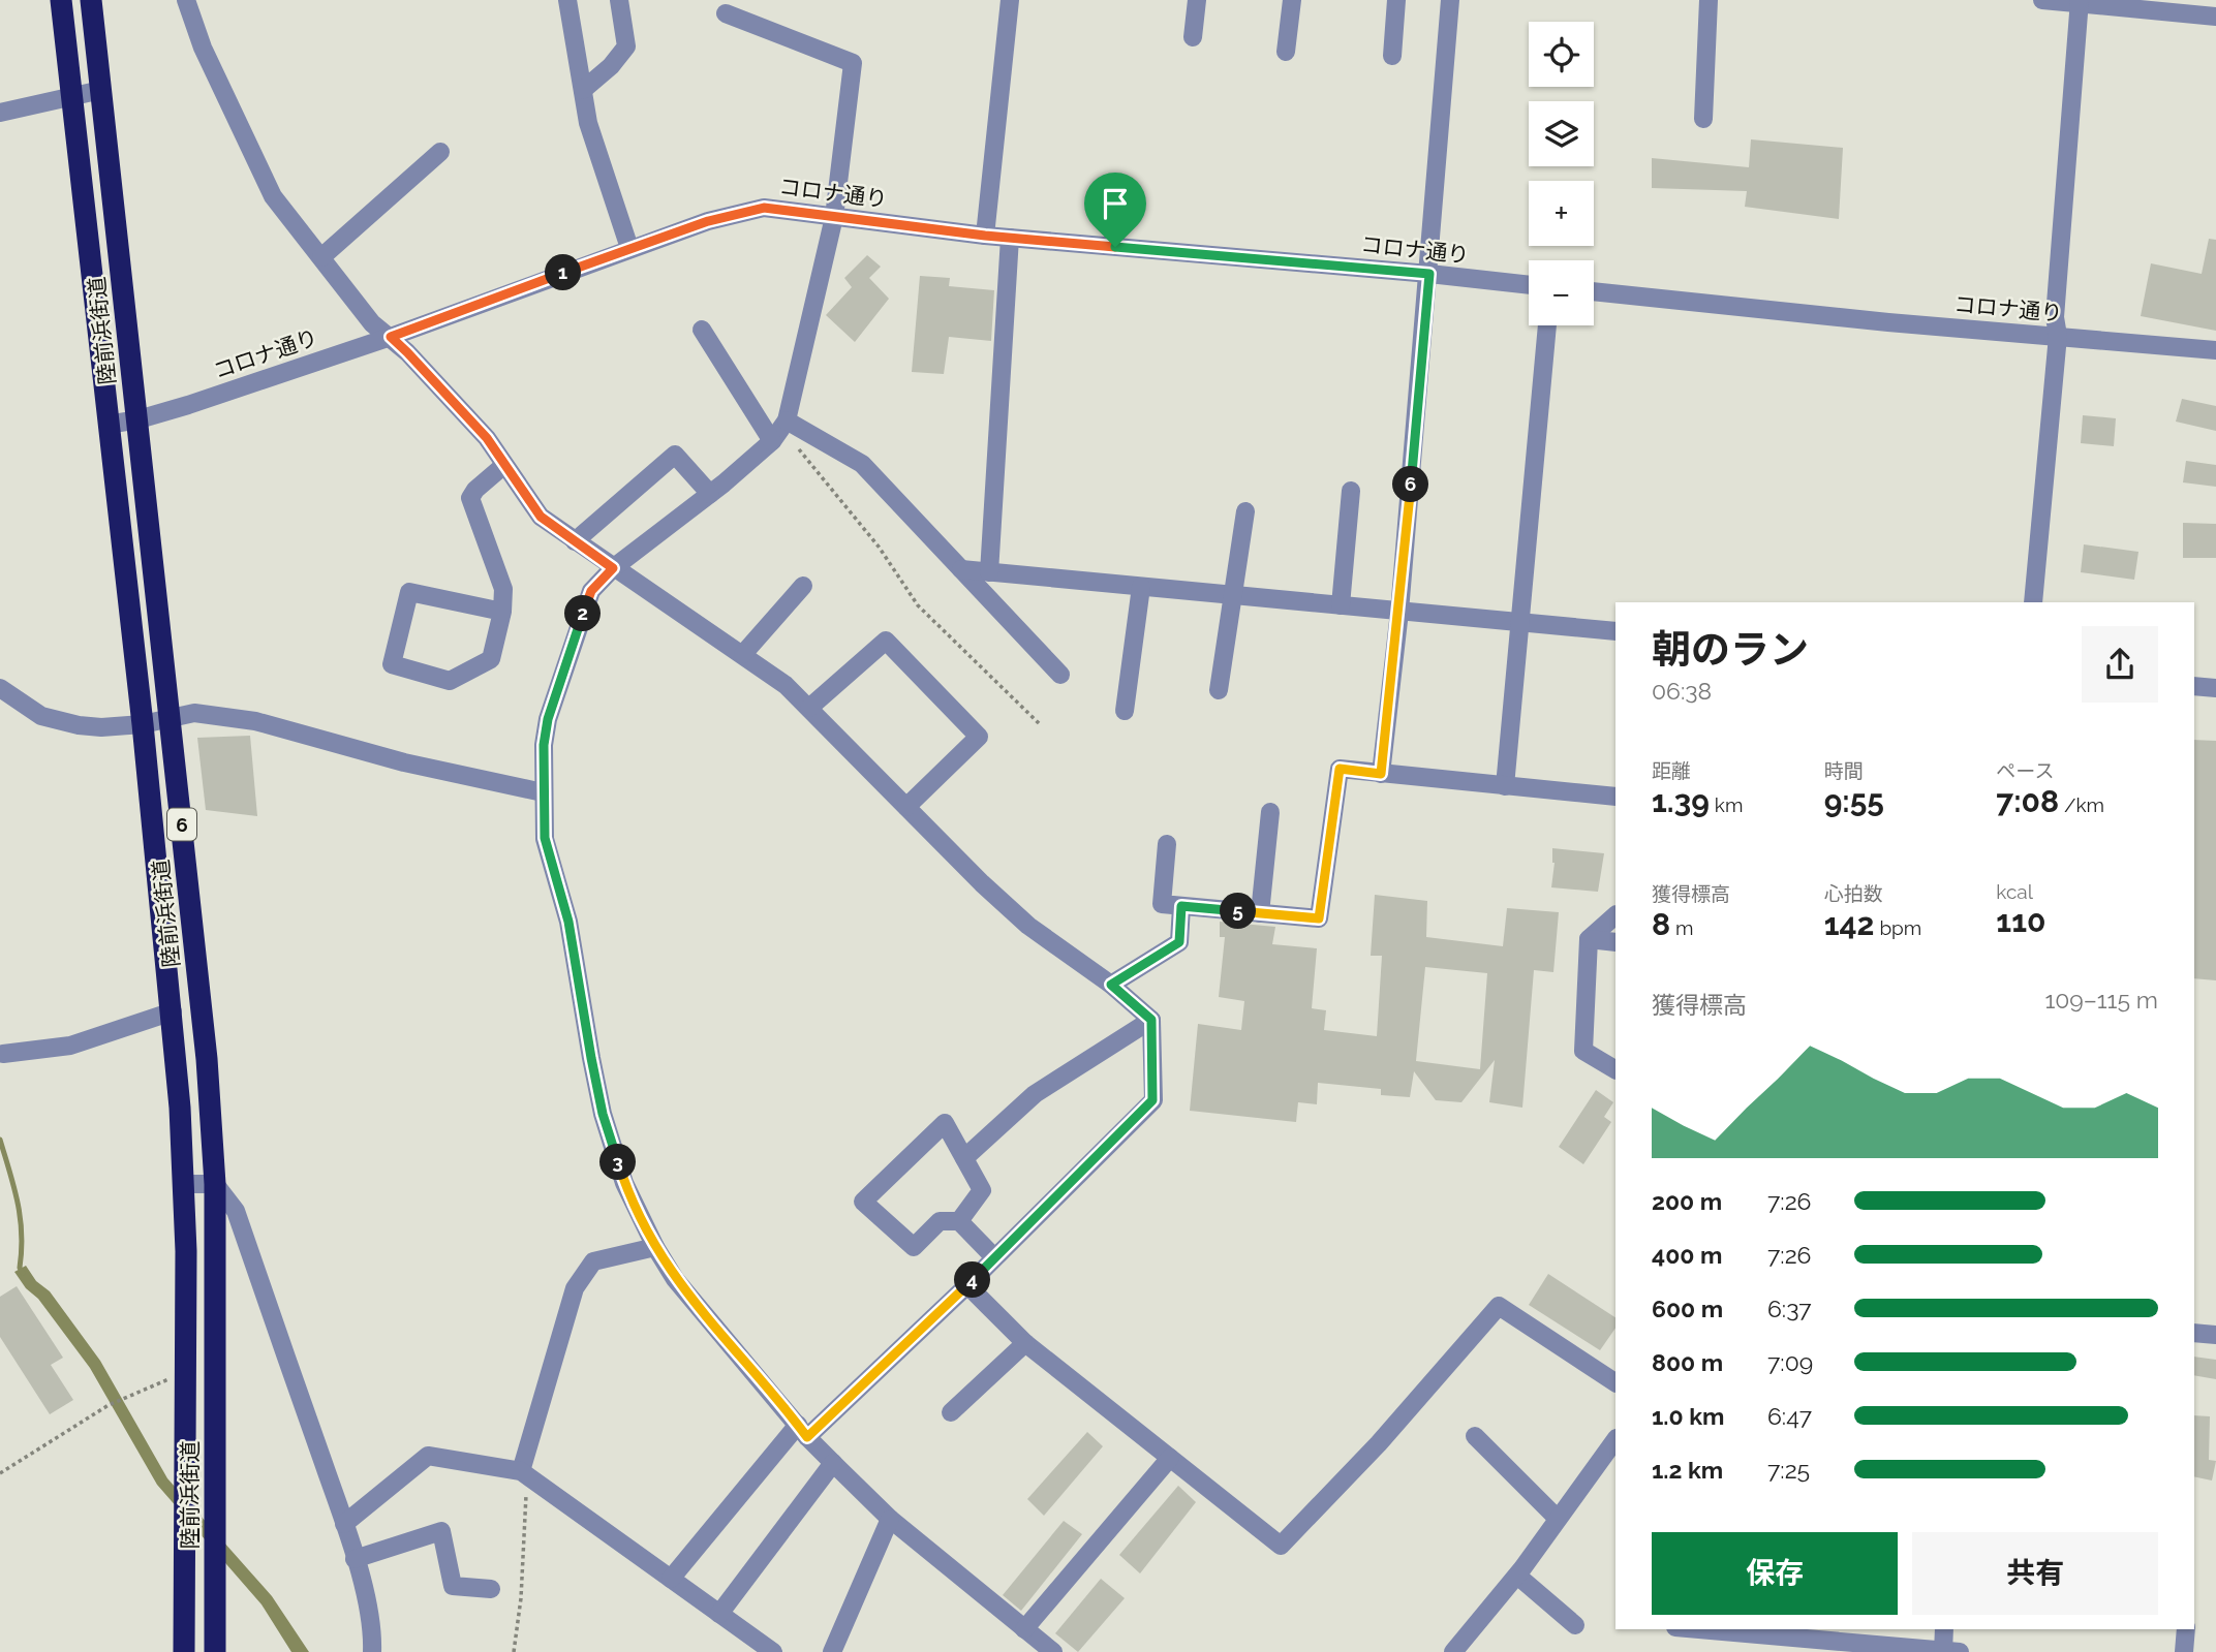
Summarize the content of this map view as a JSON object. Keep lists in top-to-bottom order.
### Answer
{
  "streets": {
    "highway": ["陸前浜街道", "6"],
    "street": ["コロナ通り"]
  },
  "crossings": [
    ["コロナ通り", "陸前浜街道"]
  ],
  "page": {
    "map_buttons": ["+", "−"],
    "pins": [
      "1",
      "6",
      "2",
      "5",
      "3",
      "4"
    ],
    "heading": ["朝のラン", "06:38"],
    "stats": [
      ["距離", "1.39 km"],
      ["時間", "9:55"],
      ["ペース", "7:08 /km"],
      ["獲得標高", "8 m"],
      ["心拍数", "142 bpm"],
      ["kcal", "110"]
    ],
    "chart": ["獲得標高", "109–115 m"],
    "list": [
      {
        "name": "200 m",
        "note": "7:26"
      },
      {
        "name": "400 m",
        "note": "7:26"
      },
      {
        "name": "600 m",
        "note": "6:37"
      },
      {
        "name": "800 m",
        "note": "7:09"
      },
      {
        "name": "1.0 km",
        "note": "6:47"
      },
      {
        "name": "1.2 km",
        "note": "7:25"
      }
    ],
    "buttons": ["保存", "共有"]
  }
}
